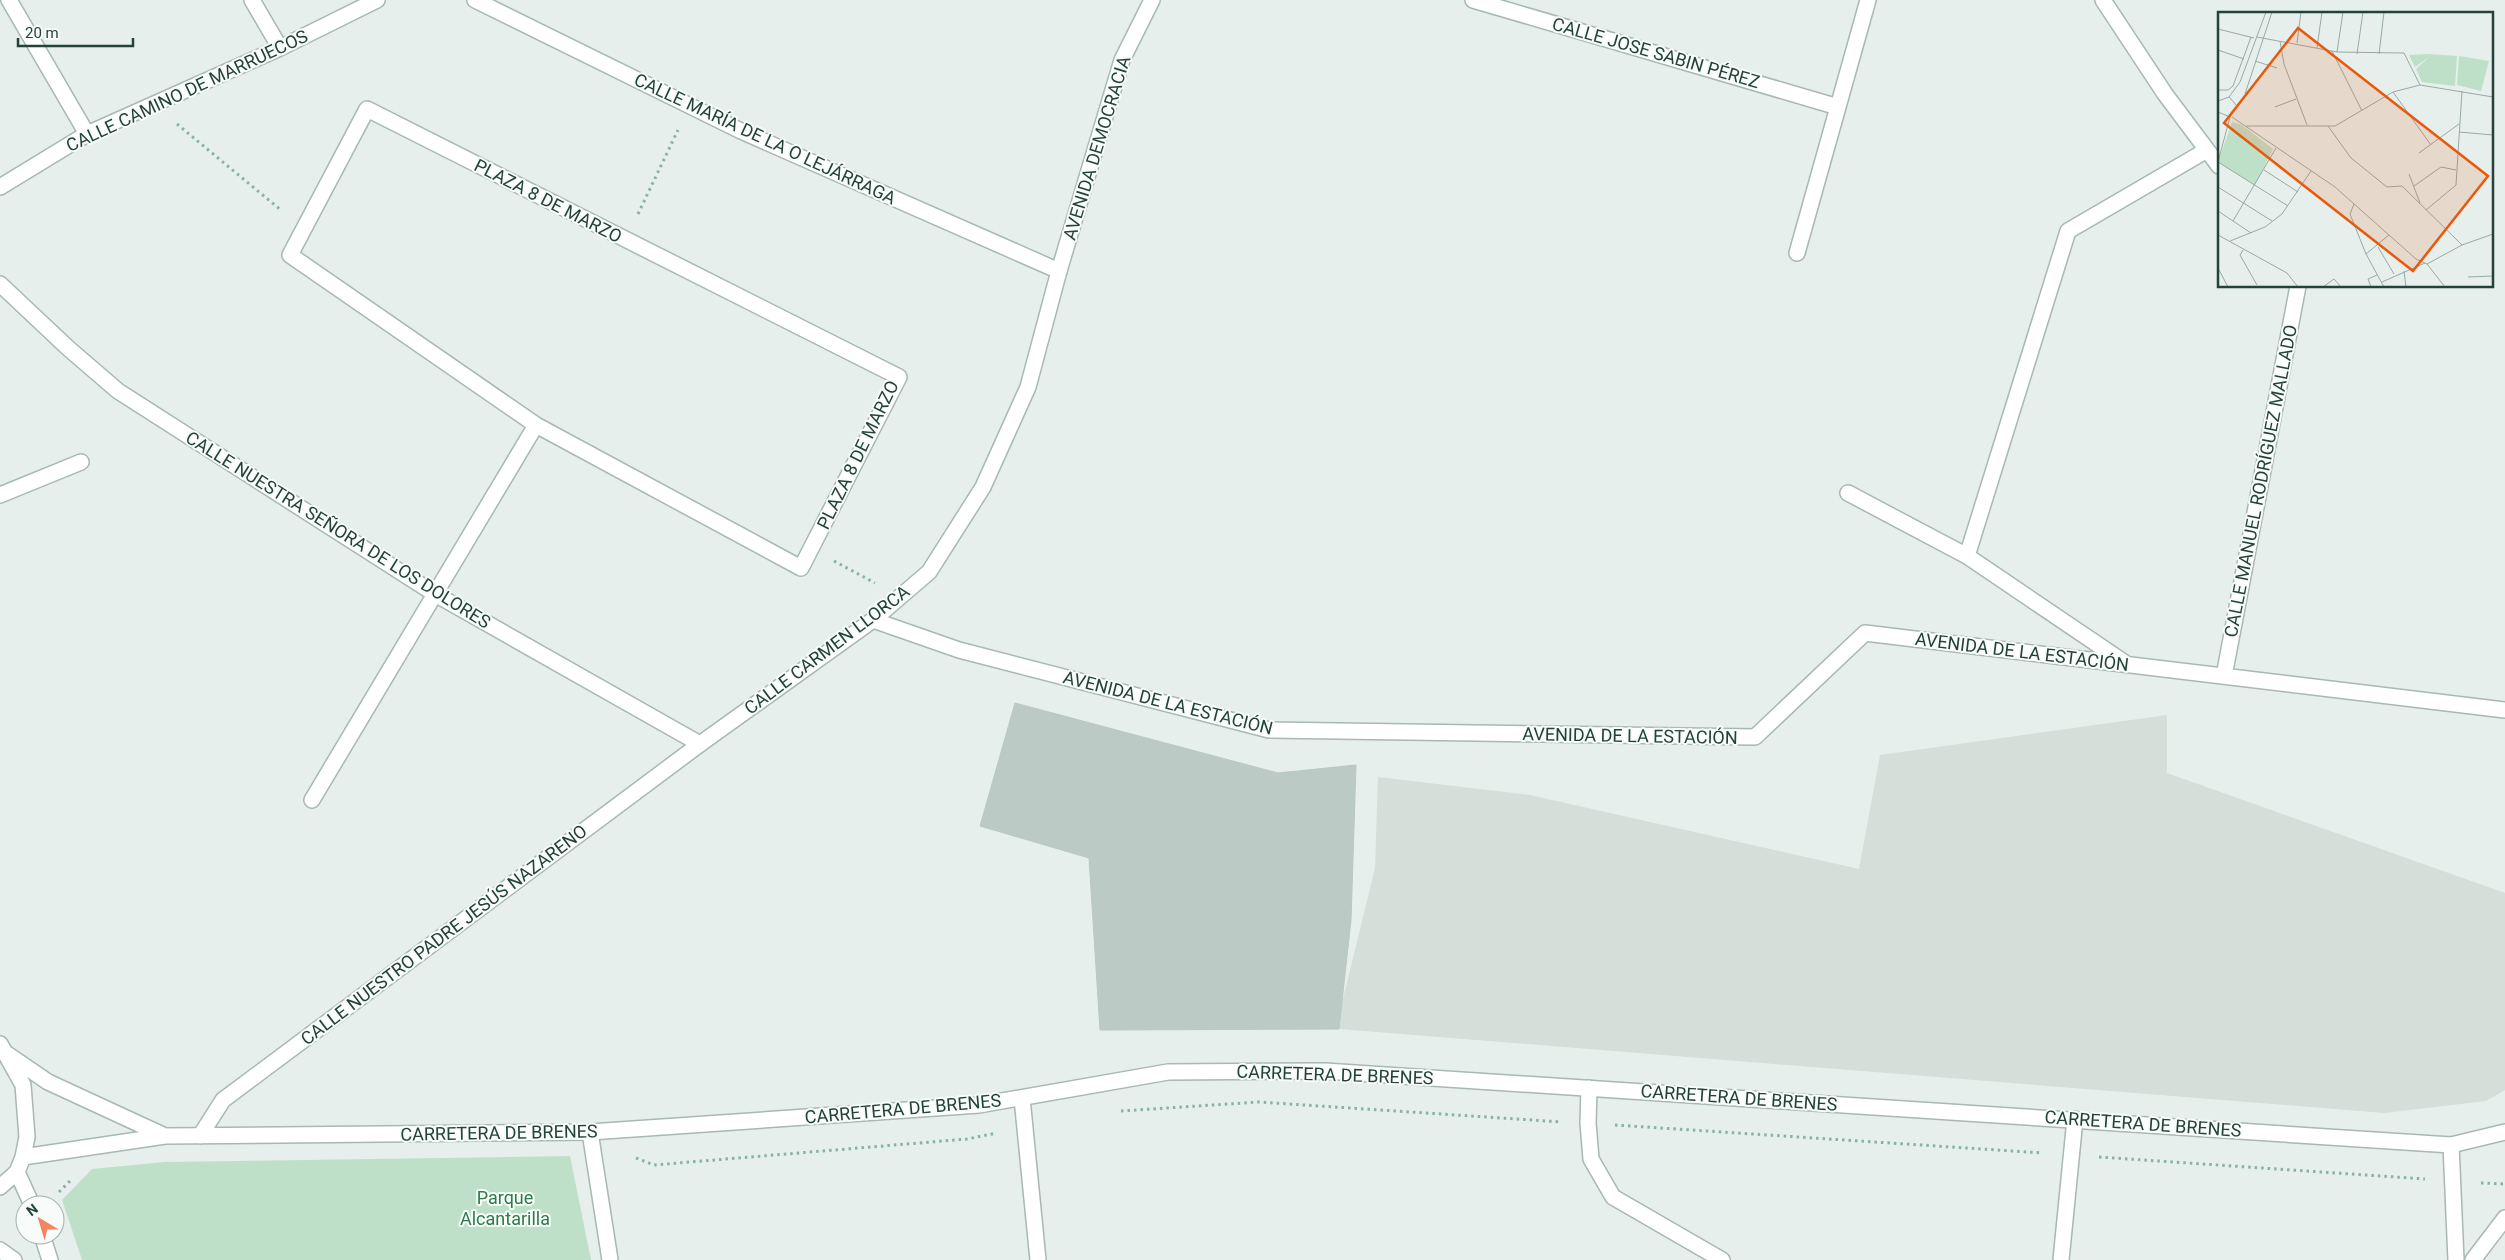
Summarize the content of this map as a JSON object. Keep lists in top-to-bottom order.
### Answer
{
  "streets": {
    "street": [
      "CALLE JOSE SABIN PÉREZ",
      "CALLE CAMINO DE MARRUECOS",
      "CALLE MARÍA DE LA O LEJÁRRAGA",
      "AVENIDA DEMOCRACIA",
      "PLAZA 8 DE MARZO",
      "CALLE MANUEL RODRÍGUEZ MALLADO",
      "CALLE NUESTRA SEÑORA DE LOS DOLORES",
      "CALLE CARMEN LLORCA",
      "AVENIDA DE LA ESTACIÓN",
      "CALLE NUESTRO PADRE JESÚS NAZARENO",
      "CARRETERA DE BRENES"
    ]
  },
  "crossings": [
    ["CALLE MARÍA DE LA O LEJÁRRAGA", "AVENIDA DEMOCRACIA"],
    ["CALLE MARÍA DE LA O LEJÁRRAGA", "CALLE CARMEN LLORCA"],
    ["AVENIDA DEMOCRACIA", "CALLE CARMEN LLORCA"],
    ["CALLE MANUEL RODRÍGUEZ MALLADO", "AVENIDA DE LA ESTACIÓN"],
    ["CALLE NUESTRA SEÑORA DE LOS DOLORES", "CALLE CARMEN LLORCA"],
    ["CALLE NUESTRA SEÑORA DE LOS DOLORES", "CALLE NUESTRO PADRE JESÚS NAZARENO"],
    ["CALLE CARMEN LLORCA", "AVENIDA DE LA ESTACIÓN"],
    ["CALLE CARMEN LLORCA", "CALLE NUESTRO PADRE JESÚS NAZARENO"],
    ["CALLE NUESTRO PADRE JESÚS NAZARENO", "CARRETERA DE BRENES"]
  ],
  "parks": ["Parque Alcantarilla"],
  "scale_bar": "20 m",
  "north": "top left"
}
